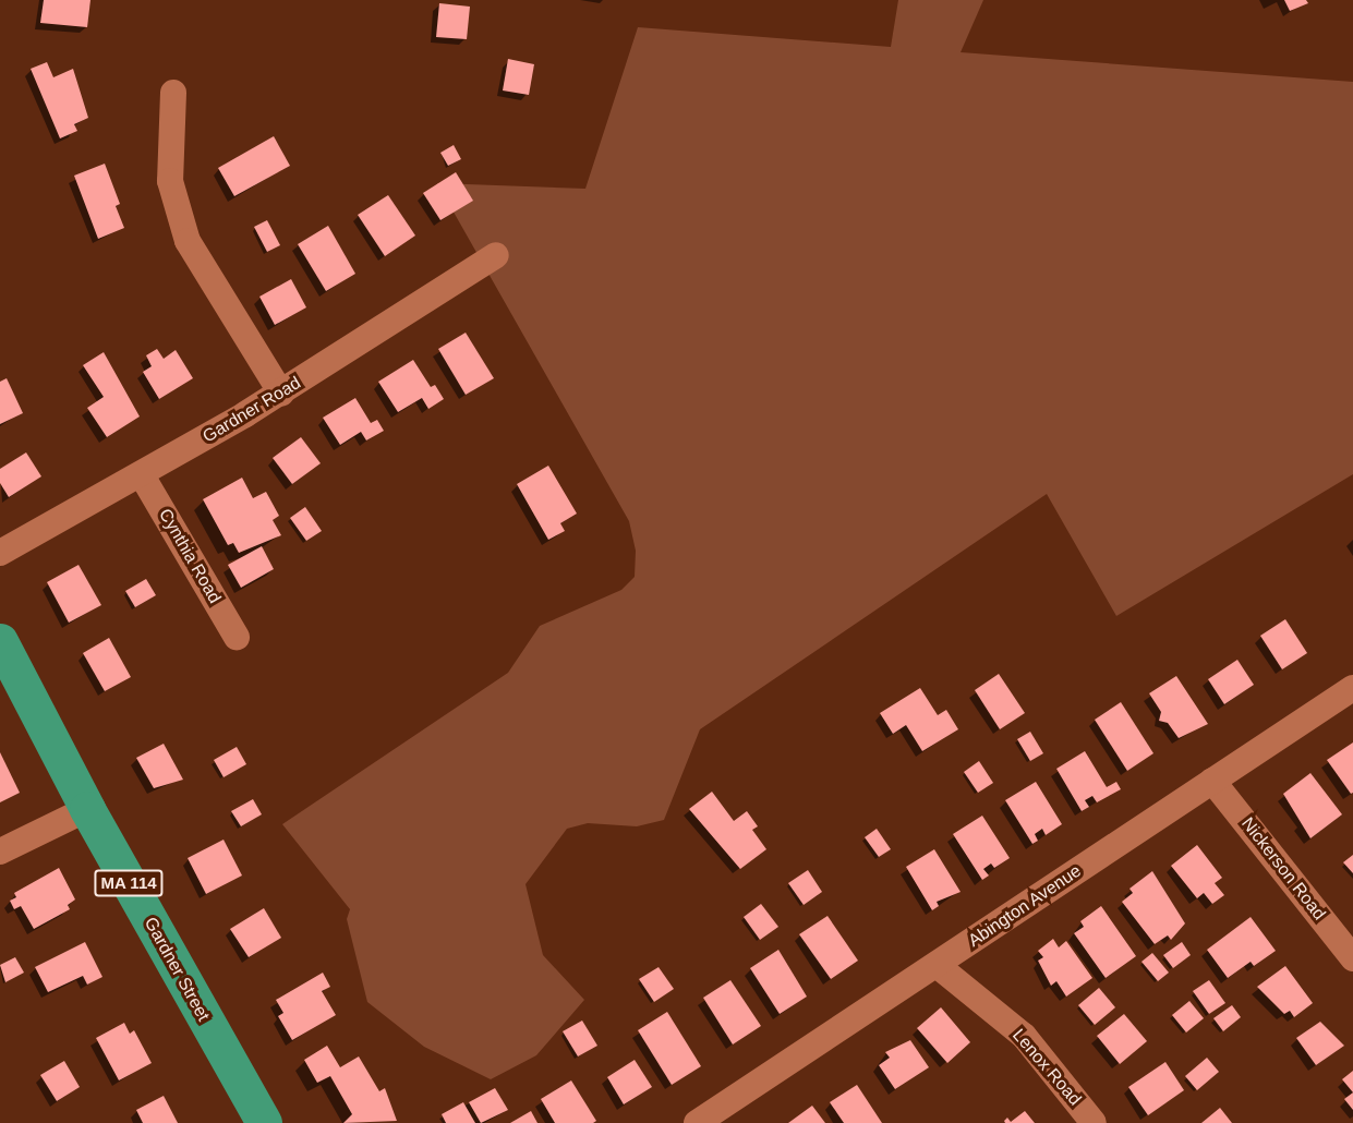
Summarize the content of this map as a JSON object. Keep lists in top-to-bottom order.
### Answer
{
  "streets": {
    "highway": ["MA 114", "Gardner Street"],
    "street": [
      "Gardner Road",
      "Cynthia Road",
      "Nickerson Road",
      "Abington Avenue",
      "Lenox Road"
    ]
  },
  "crossings": [
    ["Gardner Road", "Cynthia Road"],
    ["Nickerson Road", "Abington Avenue"],
    ["Abington Avenue", "Lenox Road"]
  ]
}
